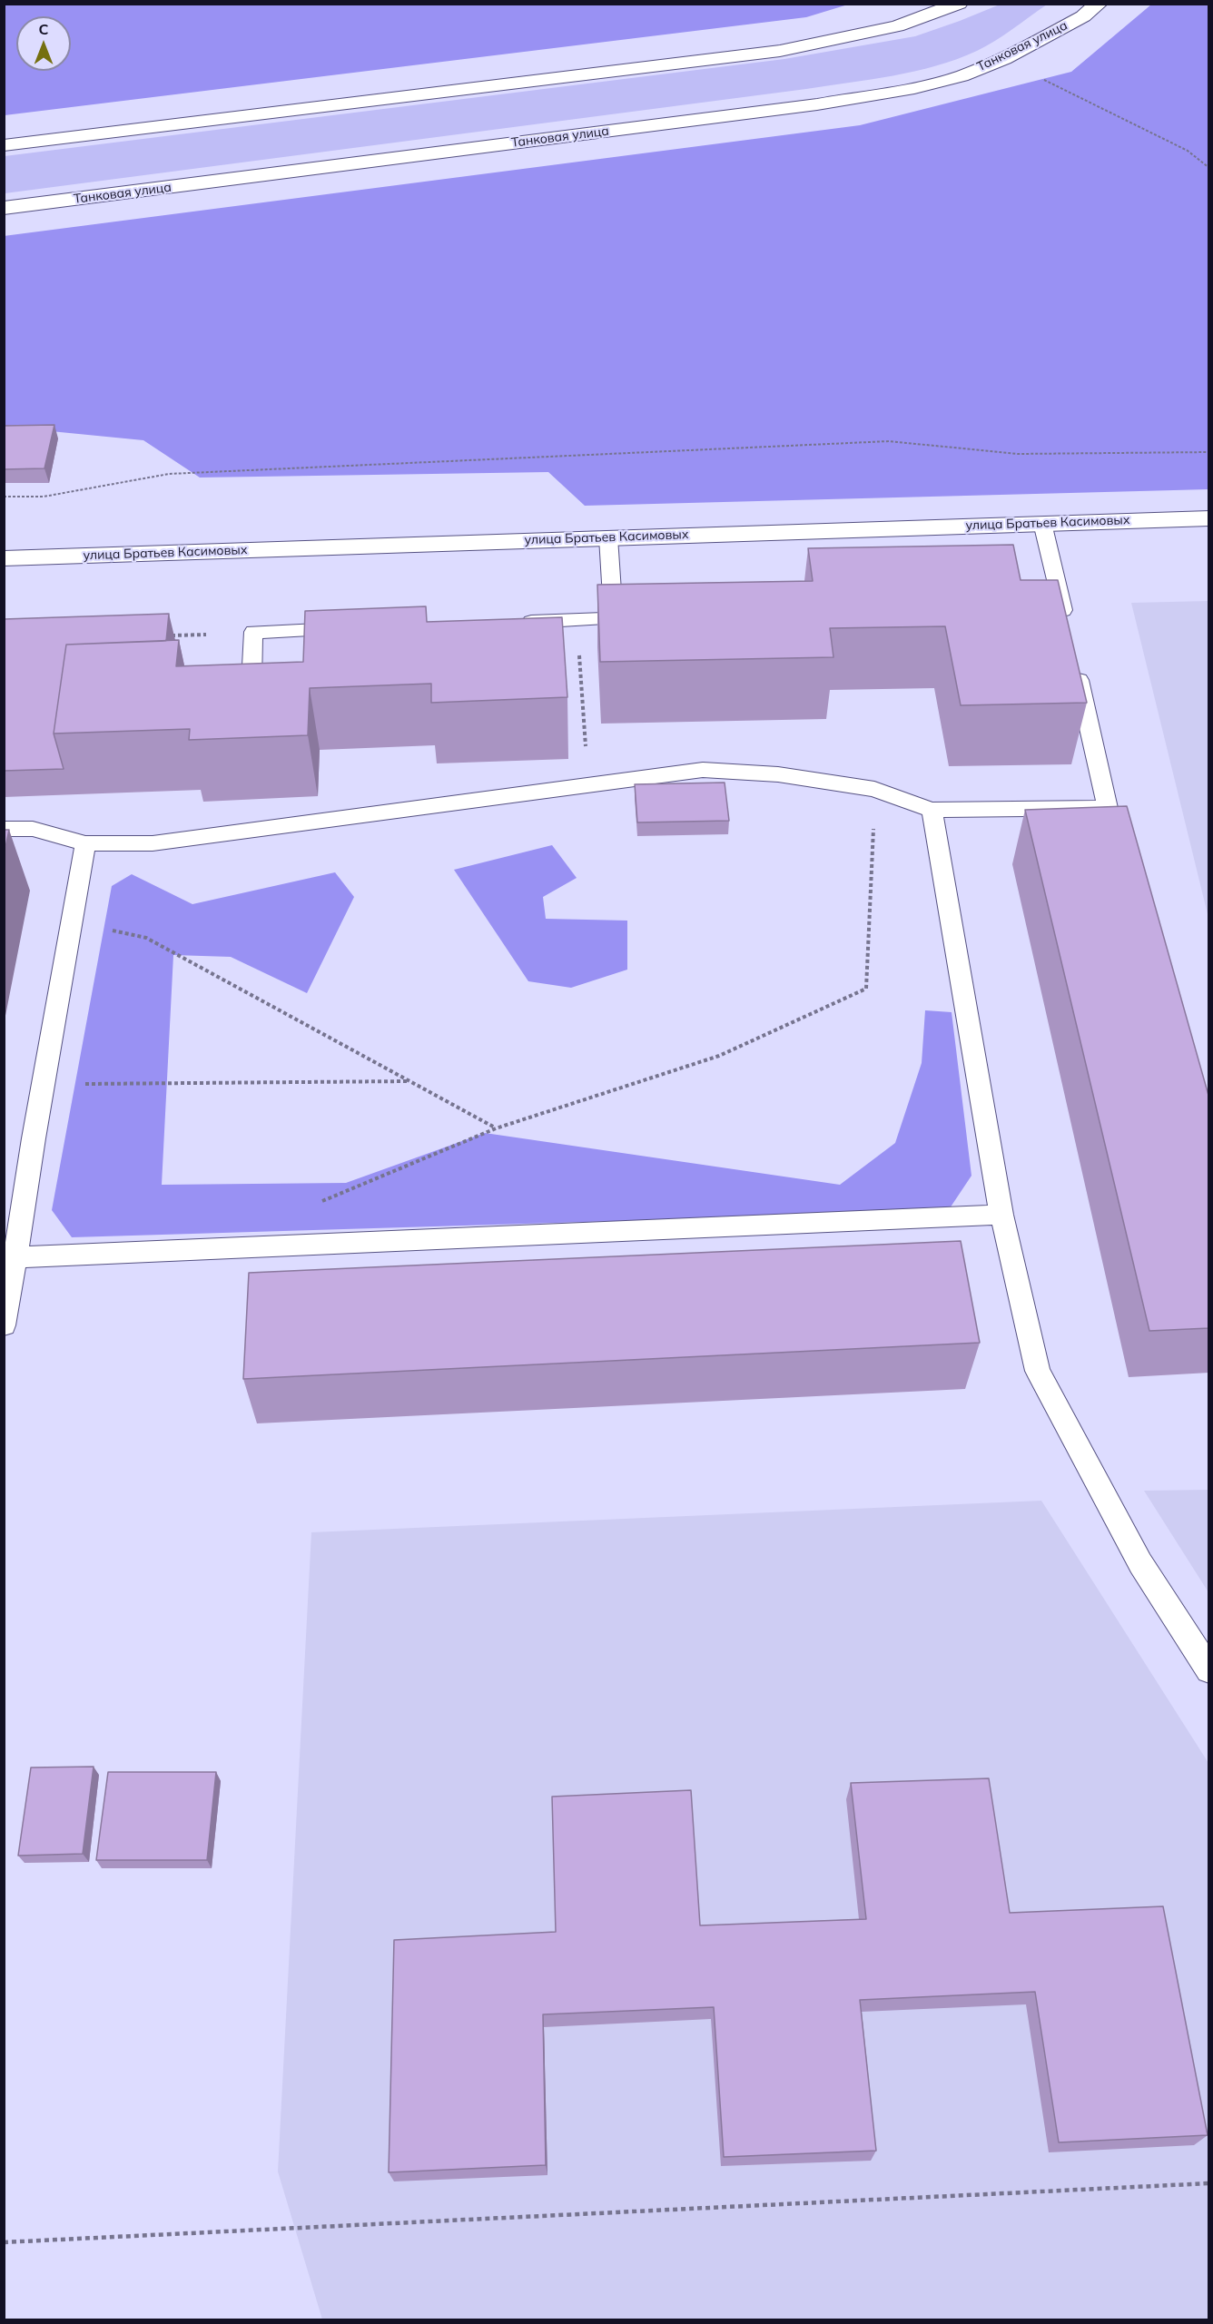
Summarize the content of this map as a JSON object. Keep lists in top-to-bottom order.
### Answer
{
  "streets": {
    "main road": ["Танковая улица", "улица Братьев Касимовых"]
  },
  "north": "top"
}
